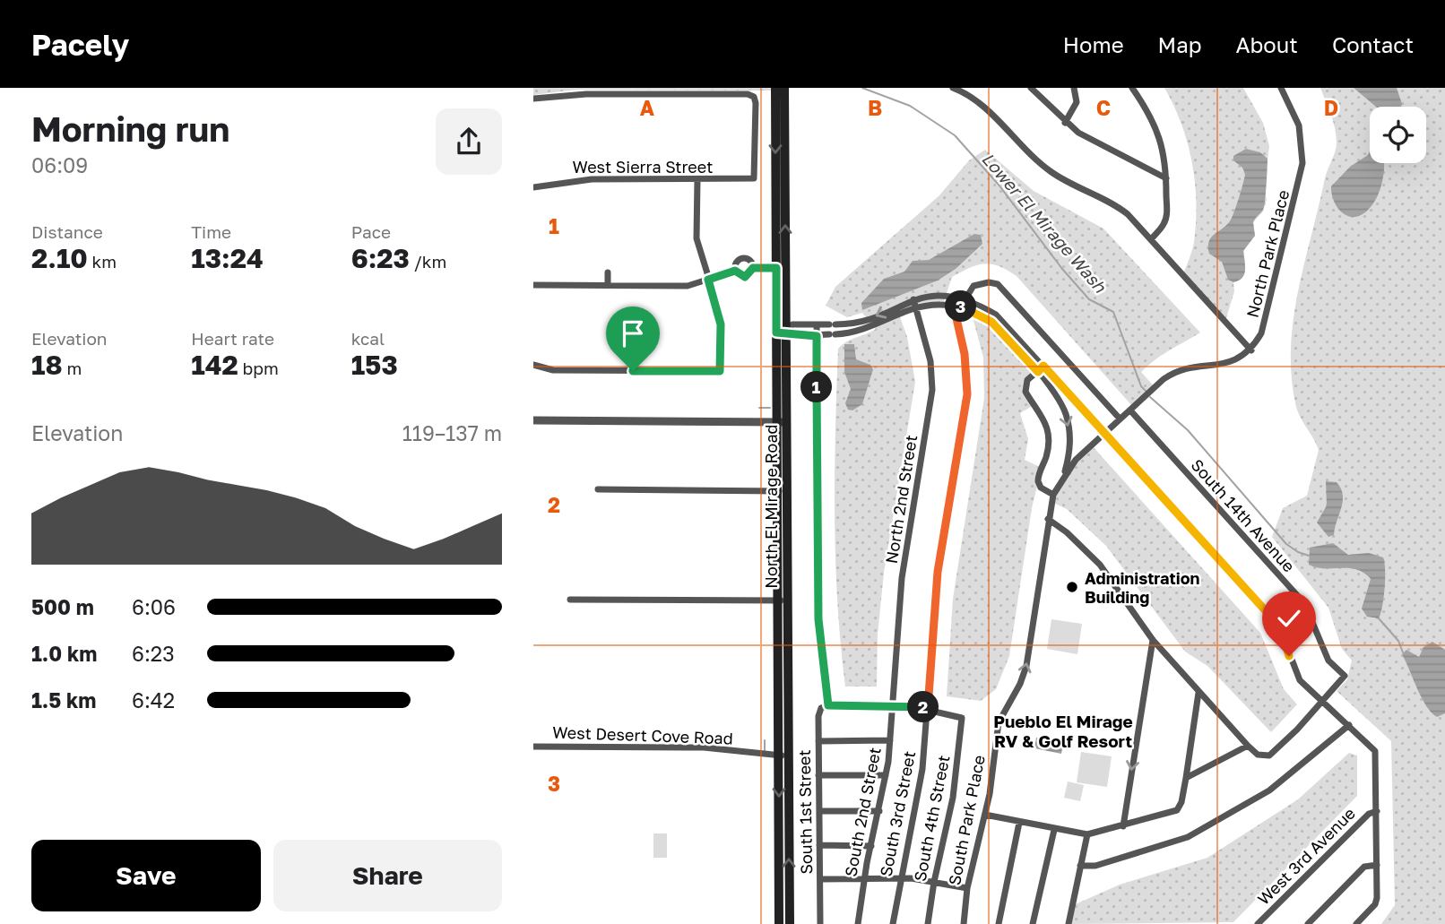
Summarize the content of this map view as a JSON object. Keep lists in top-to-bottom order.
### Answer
{
  "streets": {
    "main road": ["North El Mirage Road"],
    "street": [
      "West Sierra Street",
      "North Park Place",
      "North 2nd Street",
      "South 14th Avenue",
      "West Desert Cove Road",
      "South 1st Street",
      "South 2nd Street",
      "South 3rd Street",
      "South 4th Street",
      "South Park Place",
      "West 3rd Avenue"
    ]
  },
  "crossings": [
    ["North 2nd Street", "South 2nd Street"],
    ["North El Mirage Road", "West Desert Cove Road"],
    ["South 3rd Street", "South 4th Street"]
  ],
  "one_way": ["South Park Place"],
  "districts": ["Pueblo El Mirage RV & Golf Resort"],
  "water": ["Lower El Mirage Wash"],
  "places": ["Administration Building"],
  "page": {
    "header": "Pacely",
    "nav": [
      "Home",
      "Map",
      "About",
      "Contact"
    ],
    "heading": ["Morning run", "06:09"],
    "stats": [
      ["Distance", "2.10 km"],
      ["Time", "13:24"],
      ["Pace", "6:23 /km"],
      ["Elevation", "18 m"],
      ["Heart rate", "142 bpm"],
      ["kcal", "153"]
    ],
    "pins": ["3", "1", "2"],
    "chart": ["Elevation", "119–137 m"],
    "list": [
      {
        "name": "500 m",
        "note": "6:06"
      },
      {
        "name": "1.0 km",
        "note": "6:23"
      },
      {
        "name": "1.5 km",
        "note": "6:42"
      }
    ],
    "buttons": ["Save", "Share"]
  },
  "grid": {
    "columns": [
      "A",
      "B",
      "C",
      "D"
    ],
    "rows": ["1", "2", "3"]
  }
}
